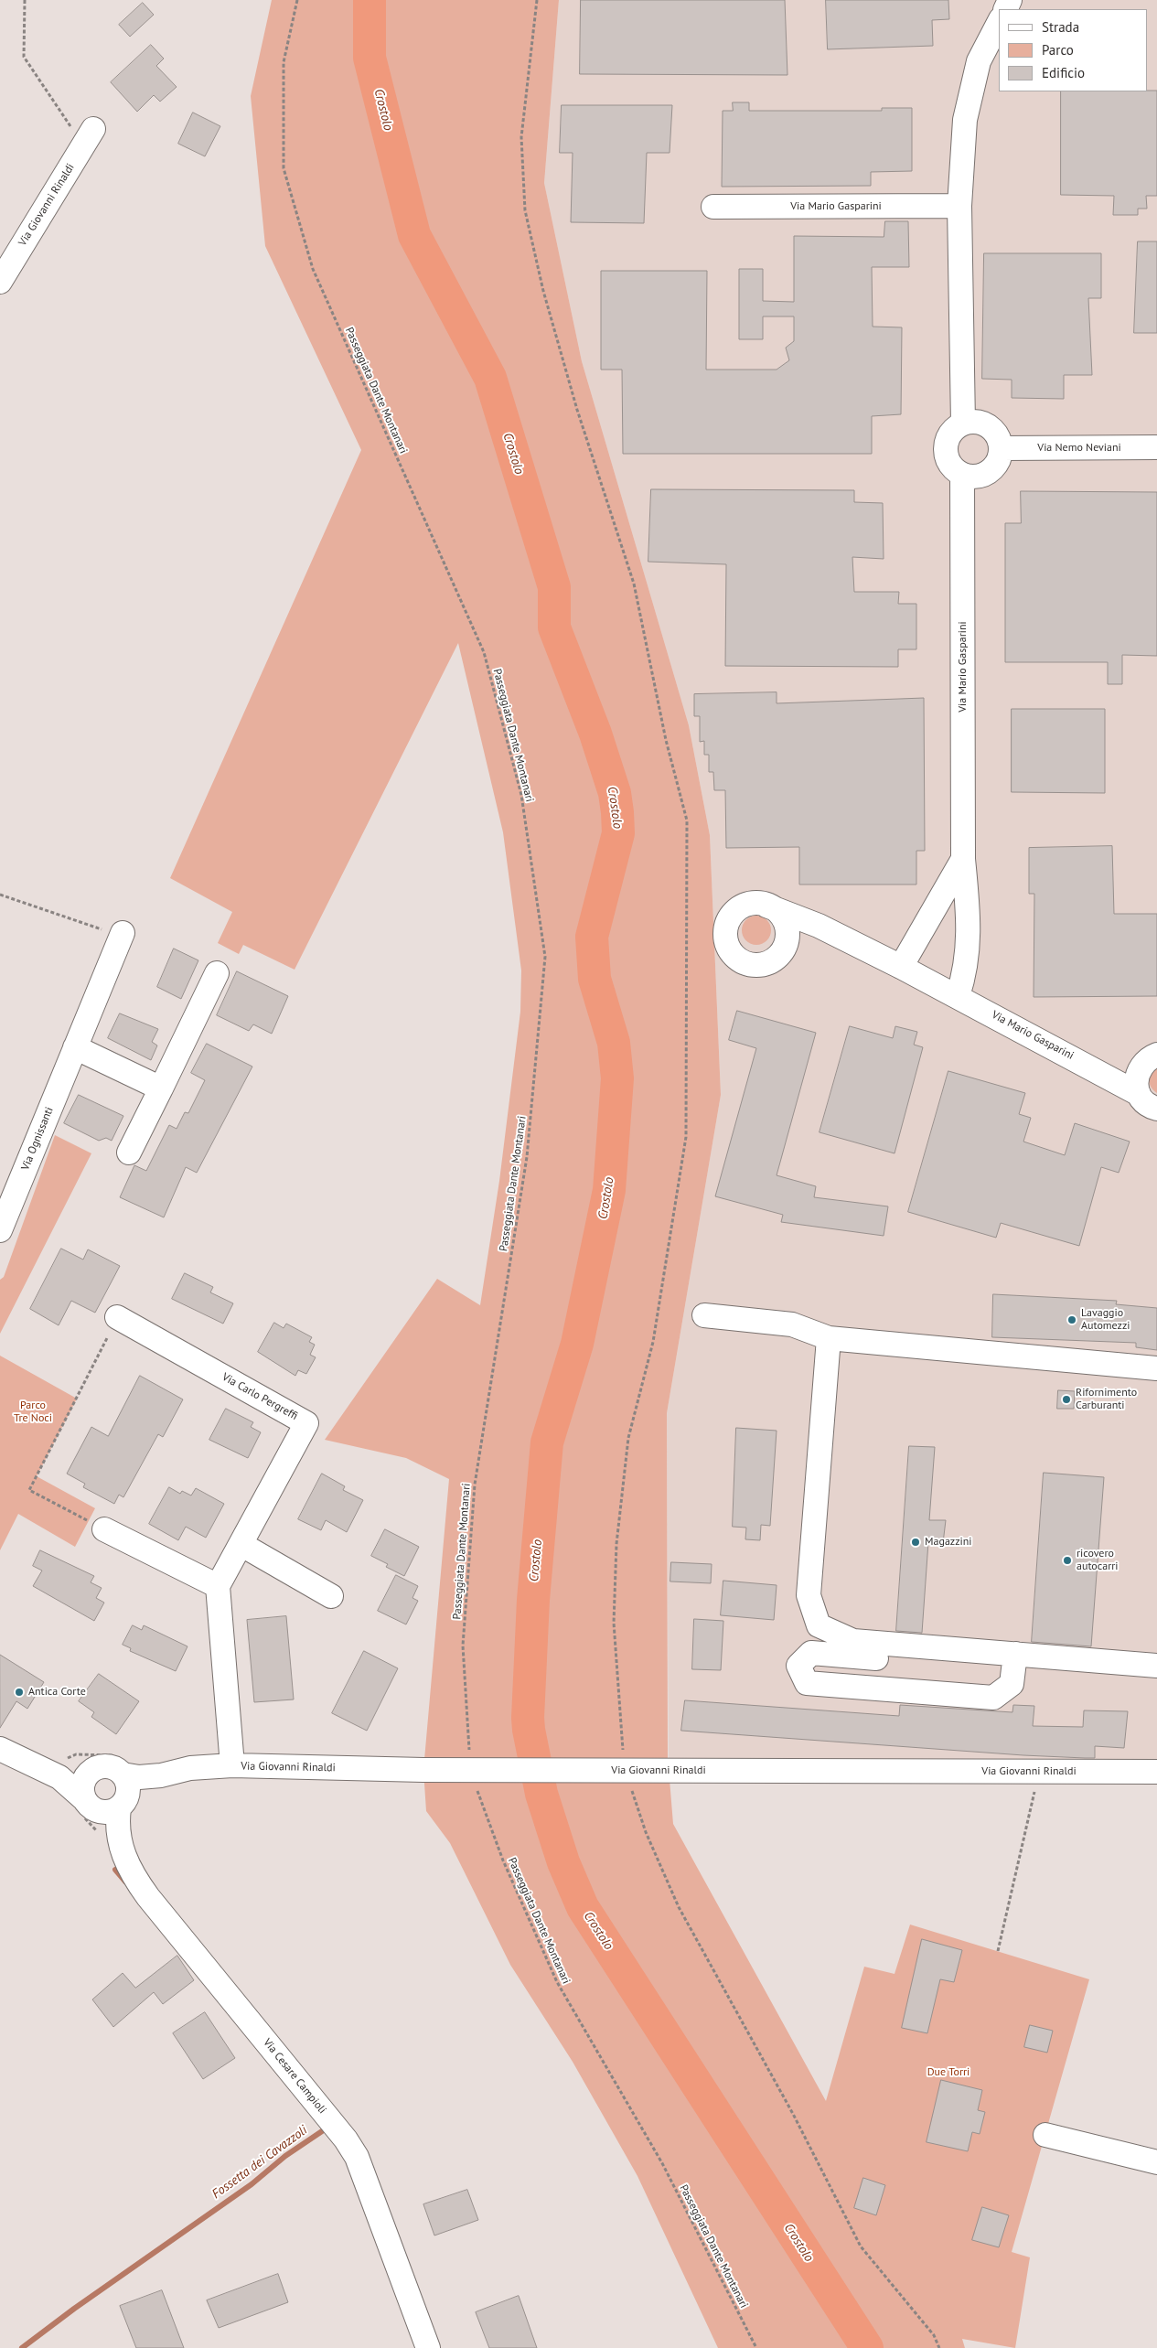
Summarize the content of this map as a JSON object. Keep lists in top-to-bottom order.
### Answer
{
  "streets": {
    "street": [
      "Via Giovanni Rinaldi",
      "Via Mario Gasparini",
      "Via Nemo Neviani",
      "Via Ognissanti",
      "Via Carlo Pergreffi",
      "Via Cesare Campioli"
    ],
    "path": ["Passeggiata Dante Montanari"]
  },
  "crossings": [
    ["Via Giovanni Rinaldi", "Passeggiata Dante Montanari"],
    ["Via Mario Gasparini", "Via Nemo Neviani"]
  ],
  "water": ["Crostolo", "Fossetta dei Cavazzoli"],
  "parks": ["Parco Tre Noci", "Due Torri"],
  "places": [
    "Lavaggio Automezzi",
    "Rifornimento Carburanti",
    "Magazzini",
    "ricovero autocarri",
    "Antica Corte"
  ],
  "legend": ["Strada", "Parco", "Edificio"]
}
